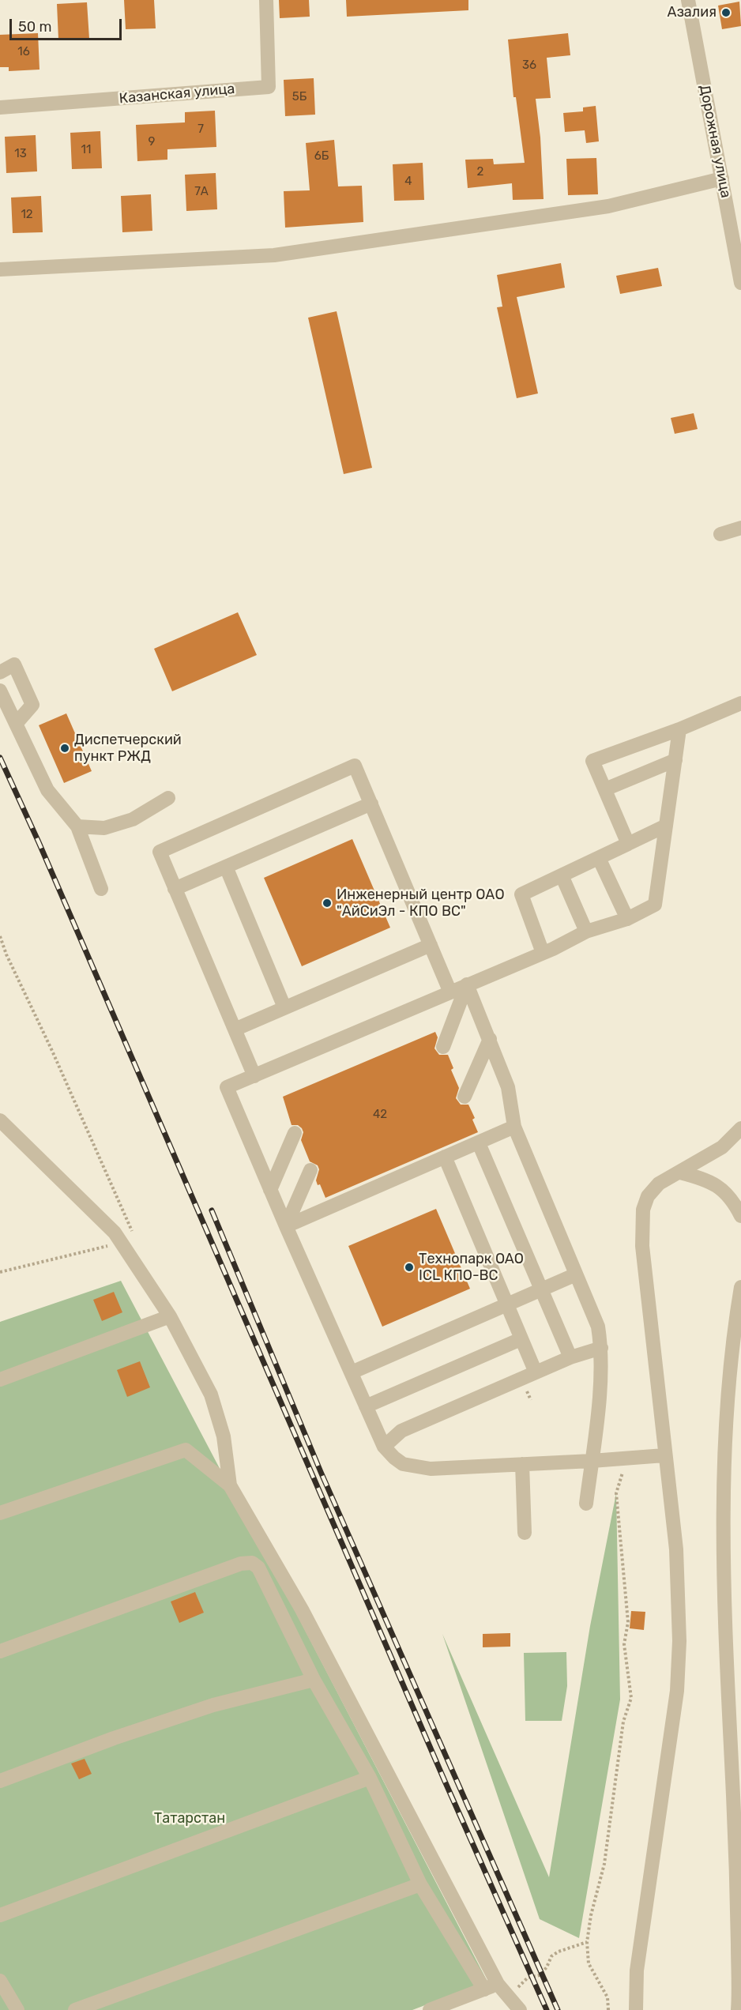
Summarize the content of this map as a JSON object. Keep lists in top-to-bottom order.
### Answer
{
  "streets": {
    "street": ["Казанская улица", "Дорожная улица"]
  },
  "parks": ["Татарстан"],
  "places": [
    "Азалия",
    "Диспетчерский пункт РЖД",
    "Инженерный центр ОАО \"АйСиЭл - КПО ВС\"",
    "Технопарк OAO ICL КПО-ВС"
  ],
  "house_numbers": [
    "16",
    "36",
    "5Б",
    "7",
    "9",
    "11",
    "13",
    "6Б",
    "2",
    "4",
    "7А",
    "12",
    "42"
  ],
  "scale_bar": "50 m"
}
